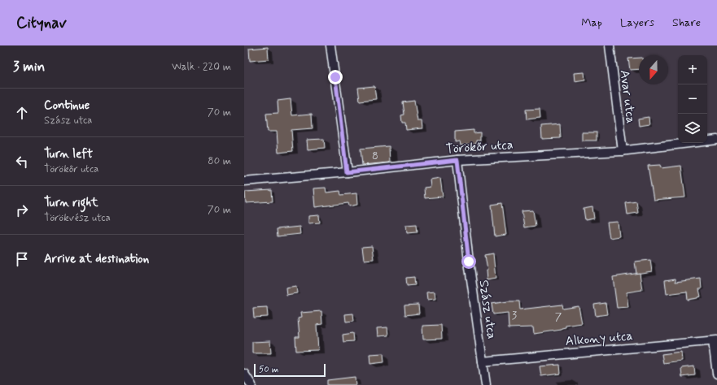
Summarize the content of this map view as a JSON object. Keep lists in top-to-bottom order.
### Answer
{
  "streets": {
    "street": [
      "Avar utca",
      "Törökőr utca",
      "Szász utca",
      "Alkony utca"
    ]
  },
  "crossings": [
    ["Avar utca", "Törökőr utca"],
    ["Törökőr utca", "Szász utca"],
    ["Szász utca", "Alkony utca"]
  ],
  "house_numbers": ["8", "3", "7"],
  "scale_bar": "50 m",
  "north": "bottom",
  "page": {
    "header": "Citynav",
    "nav": ["Map", "Layers", "Share"],
    "heading": ["3 min", "Walk · 220 m"],
    "map_buttons": ["+", "−"],
    "list": [
      ["Continue", "Szász utca", "70 m"],
      ["Turn left", "Törökőr utca", "80 m"],
      ["Turn right", "Törökvész utca", "70 m"],
      "Arrive at destination"
    ],
    "scale": "50 m"
  }
}
